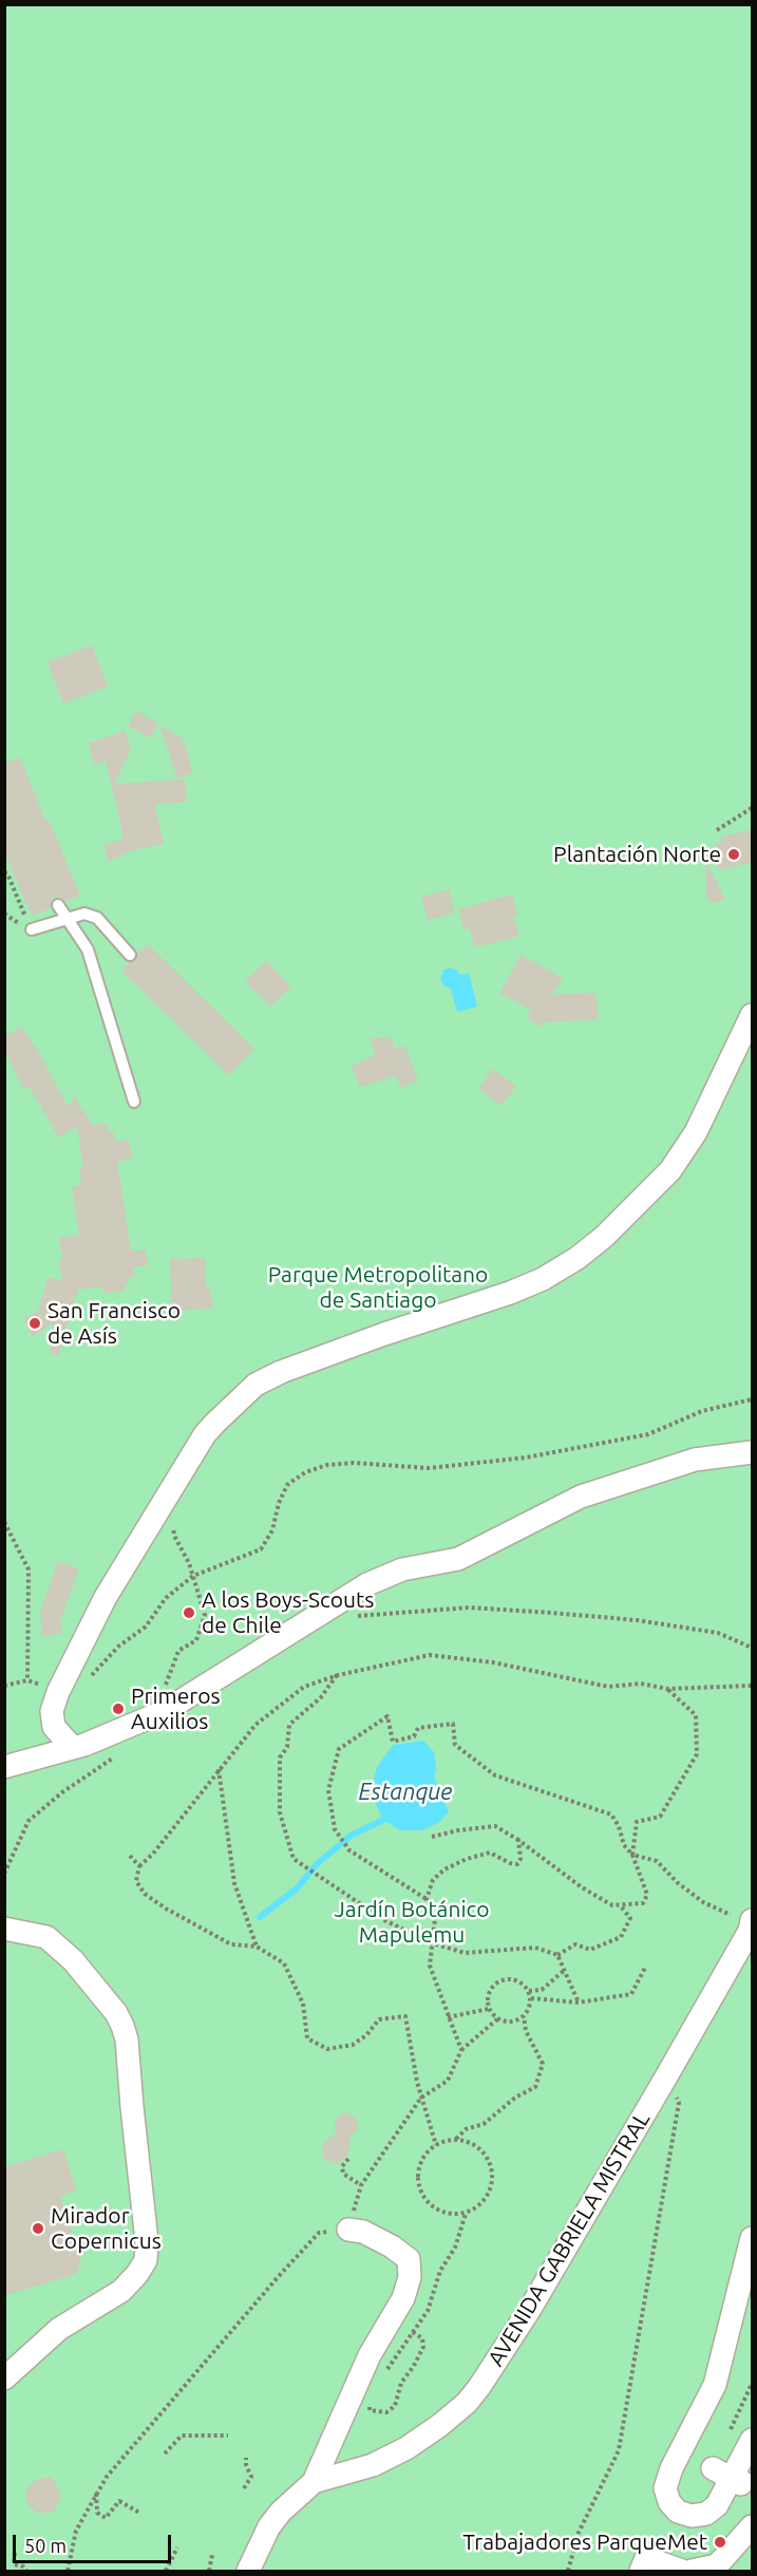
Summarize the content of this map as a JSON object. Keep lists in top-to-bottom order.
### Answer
{
  "streets": {
    "street": ["AVENIDA GABRIELA MISTRAL"]
  },
  "water": ["Estanque"],
  "parks": ["Parque Metropolitano de Santiago", "Jardín Botánico Mapulemu"],
  "places": [
    "Plantación Norte",
    "San Francisco de Asís",
    "A los Boys-Scouts de Chile",
    "Primeros Auxilios",
    "Mirador Copernicus",
    "Trabajadores ParqueMet"
  ],
  "scale_bar": "50 m"
}
